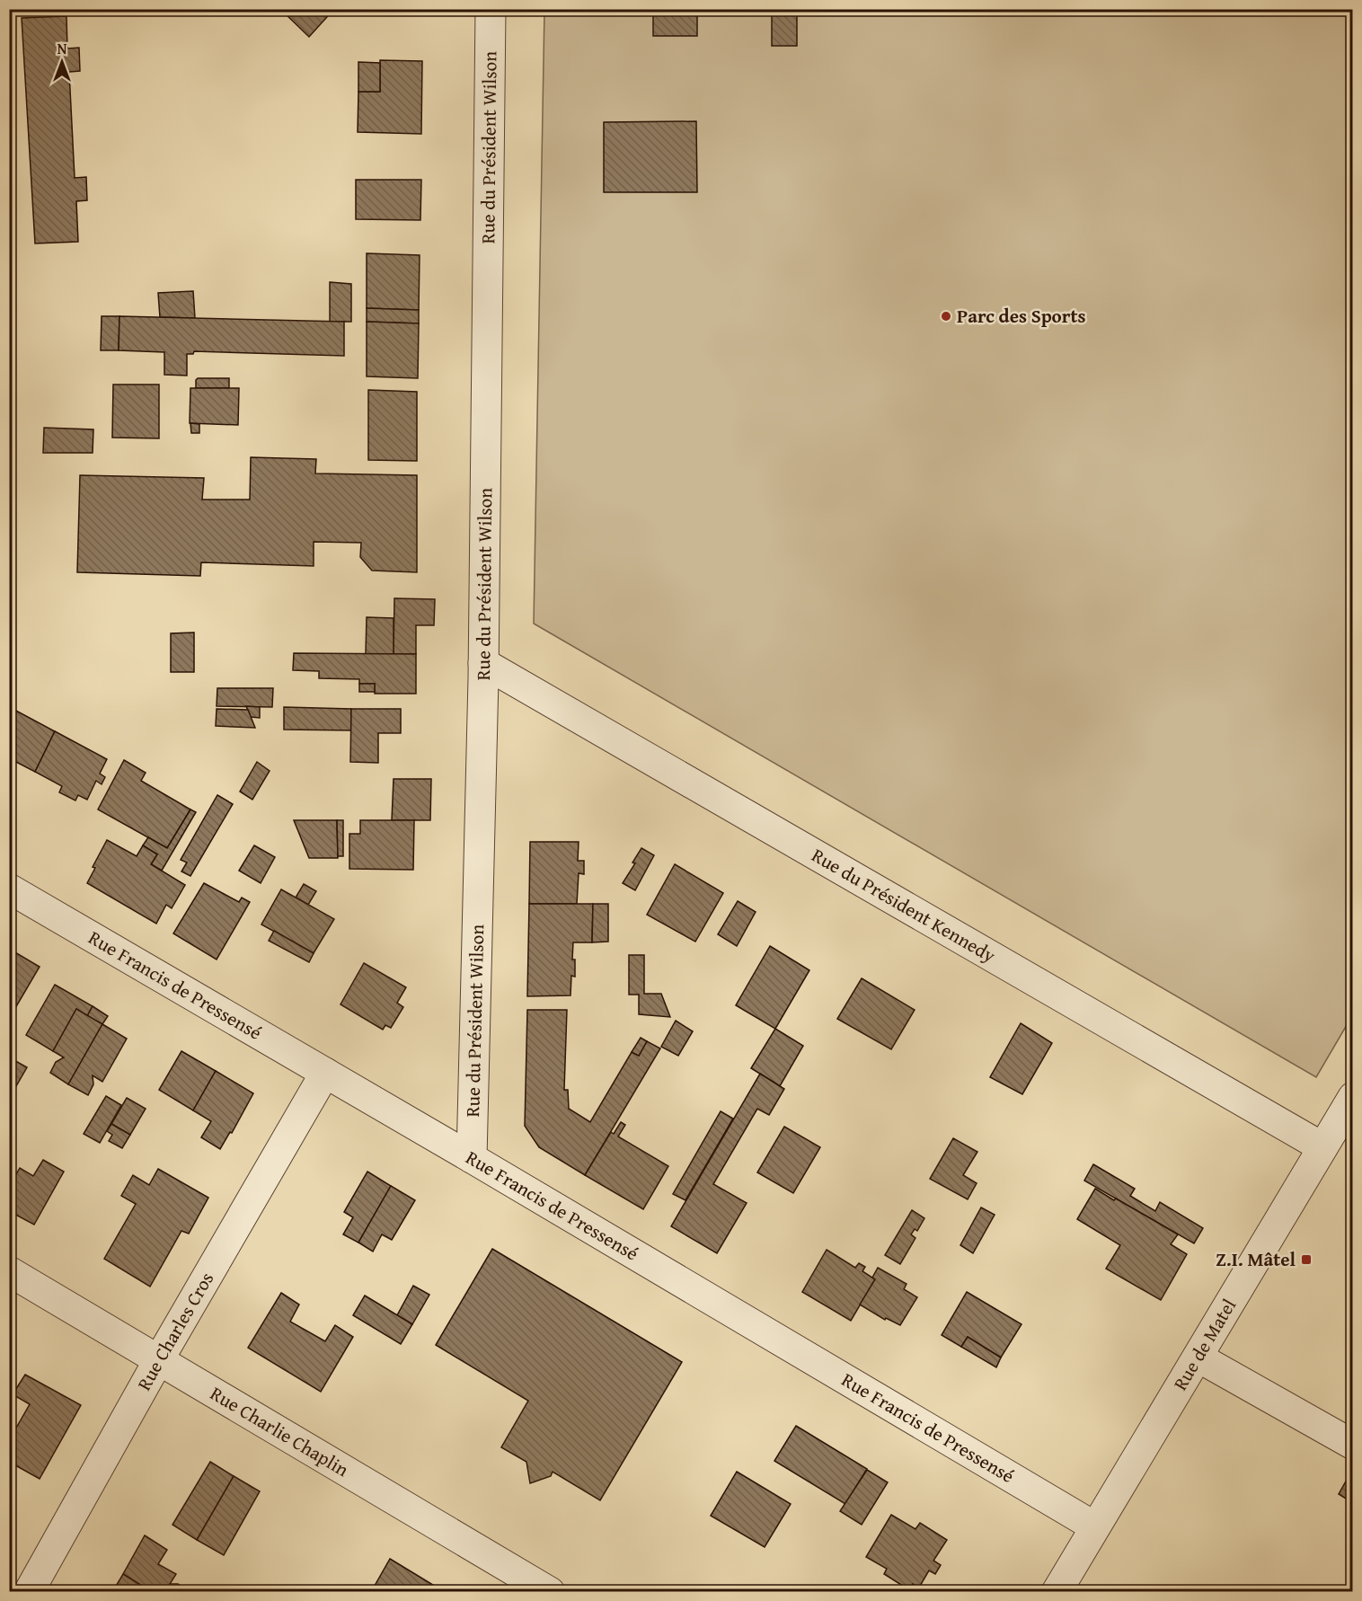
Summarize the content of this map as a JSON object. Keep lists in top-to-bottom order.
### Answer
{
  "streets": {
    "street": [
      "Rue du Président Wilson",
      "Rue du Président Kennedy",
      "Rue Francis de Pressensé",
      "Rue Charles Cros",
      "Rue de Matel",
      "Rue Charlie Chaplin"
    ]
  },
  "crossings": [
    ["Rue du Président Wilson", "Rue du Président Kennedy"],
    ["Rue du Président Wilson", "Rue Francis de Pressensé"],
    ["Rue du Président Kennedy", "Rue de Matel"],
    ["Rue Francis de Pressensé", "Rue Charles Cros"],
    ["Rue Francis de Pressensé", "Rue de Matel"],
    ["Rue Charles Cros", "Rue Charlie Chaplin"]
  ],
  "places": {
    "other": ["Parc des Sports"],
    "transit": ["Z.I. Mâtel"]
  },
  "north": "top"
}
